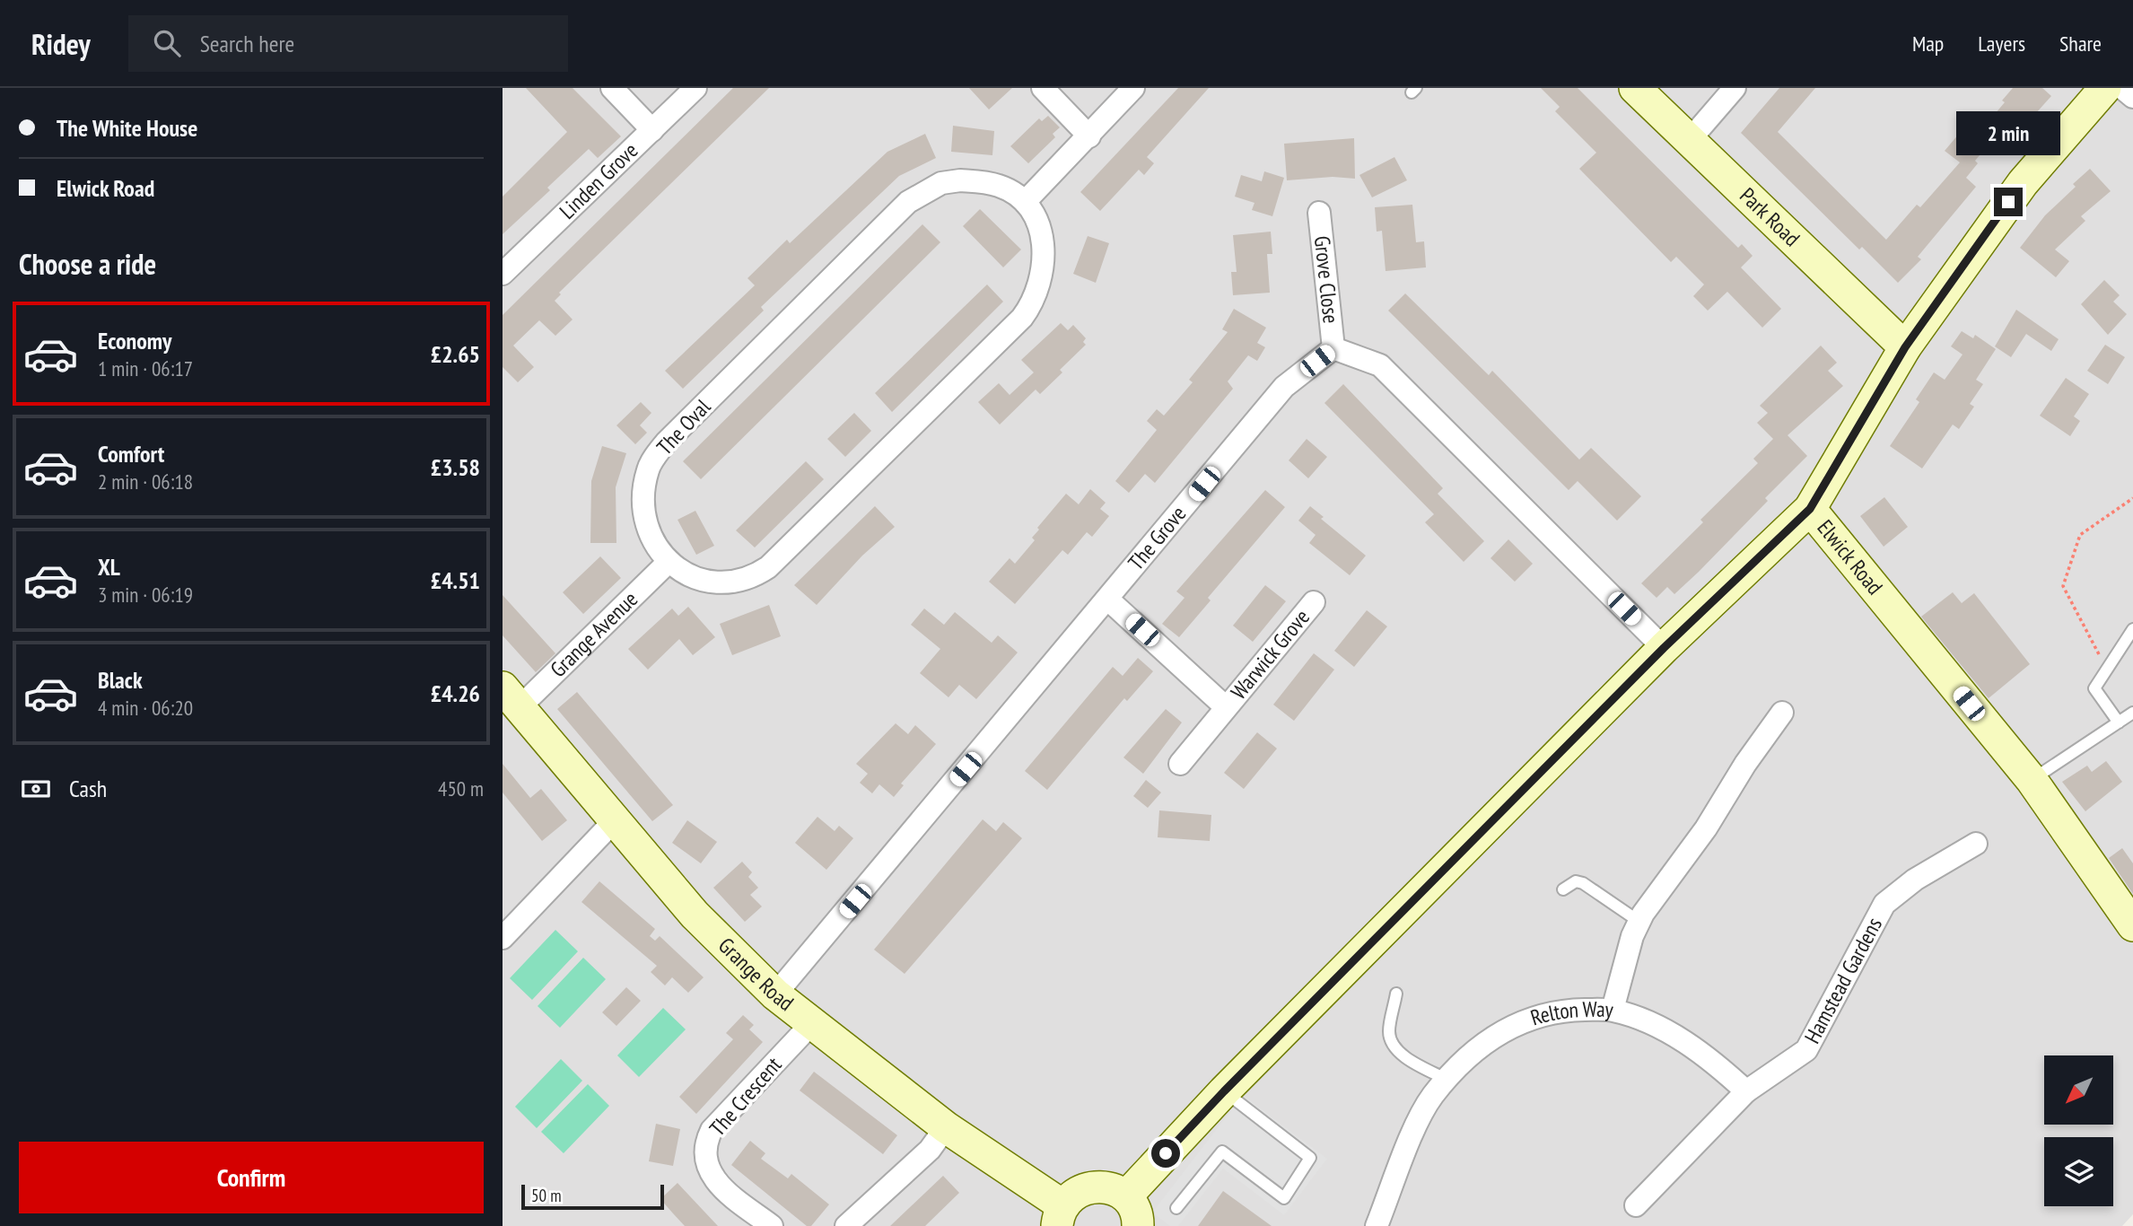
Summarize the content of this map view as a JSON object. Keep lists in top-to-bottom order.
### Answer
{
  "streets": {
    "street": [
      "Linden Grove",
      "Park Road",
      "Grove Close",
      "The Oval",
      "The Grove",
      "Elwick Road",
      "Grange Avenue",
      "Warwick Grove",
      "Grange Road",
      "Hamstead Gardens",
      "Relton Way",
      "The Crescent"
    ]
  },
  "crossings": [
    ["Park Road", "Elwick Road"],
    ["Grove Close", "The Grove"],
    ["The Oval", "Grange Avenue"],
    ["The Grove", "Warwick Grove"],
    ["The Grove", "Grange Road"],
    ["Grange Avenue", "Grange Road"],
    ["Grange Road", "The Crescent"]
  ],
  "scale_bar": "50 m",
  "north": "bottom left",
  "page": {
    "header": "Ridey",
    "search": "Search here",
    "nav": ["Map", "Layers", "Share"],
    "banner": ["The White House", "Elwick Road"],
    "bubble": "2 min",
    "heading": "Choose a ride",
    "list": [
      {
        "name": "Economy",
        "note": "1 min · 06:17",
        "value": "£2.65"
      },
      {
        "name": "Comfort",
        "note": "2 min · 06:18",
        "value": "£3.58"
      },
      {
        "name": "XL",
        "note": "3 min · 06:19",
        "value": "£4.51"
      },
      {
        "name": "Black",
        "note": "4 min · 06:20",
        "value": "£4.26"
      }
    ],
    "pay": ["Cash", "450 m"],
    "buttons": "Confirm",
    "scale": "50 m"
  }
}
